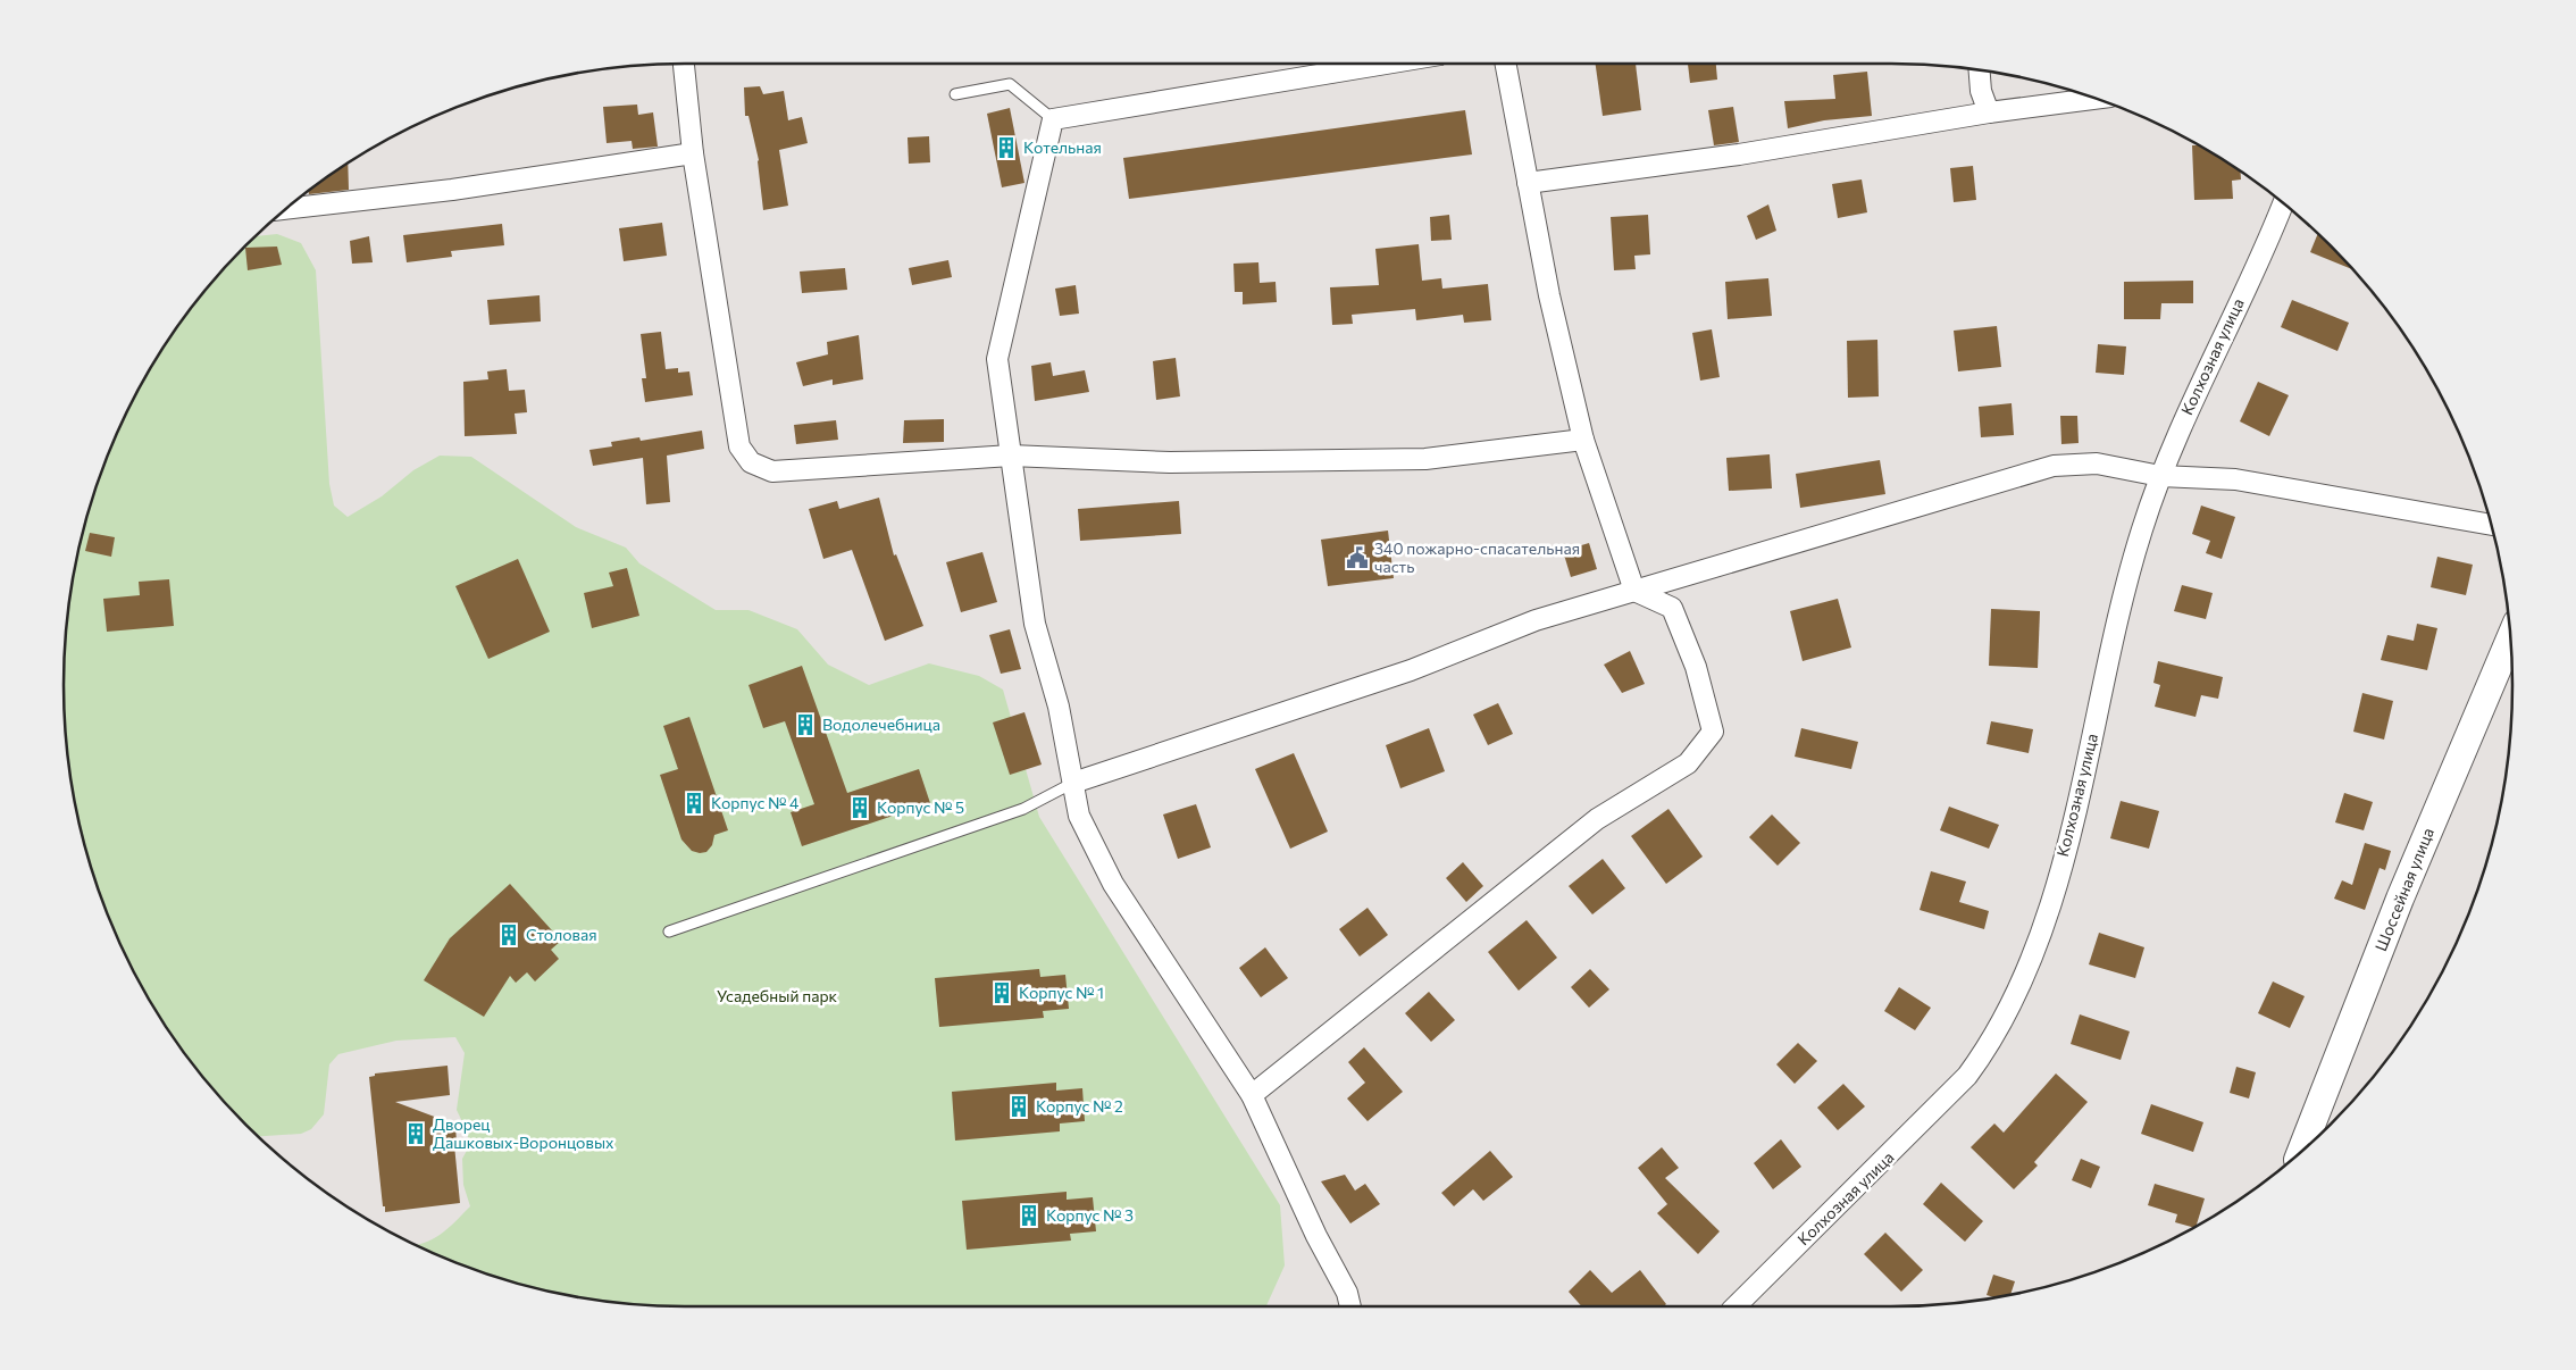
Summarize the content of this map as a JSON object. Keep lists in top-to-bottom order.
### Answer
{
  "streets": {
    "street": ["Колхозная улица", "Шоссейная улица"]
  },
  "parks": ["Усадебный парк"],
  "places": {
    "building": [
      "Котельная",
      "Водолечебница",
      "Корпус № 4",
      "Корпус № 5",
      "Столовая",
      "Корпус № 1",
      "Корпус № 2",
      "Дворец Дашковых-Воронцовых",
      "Корпус № 3"
    ],
    "public building": ["340 пожарно-спасательная часть"]
  }
}
